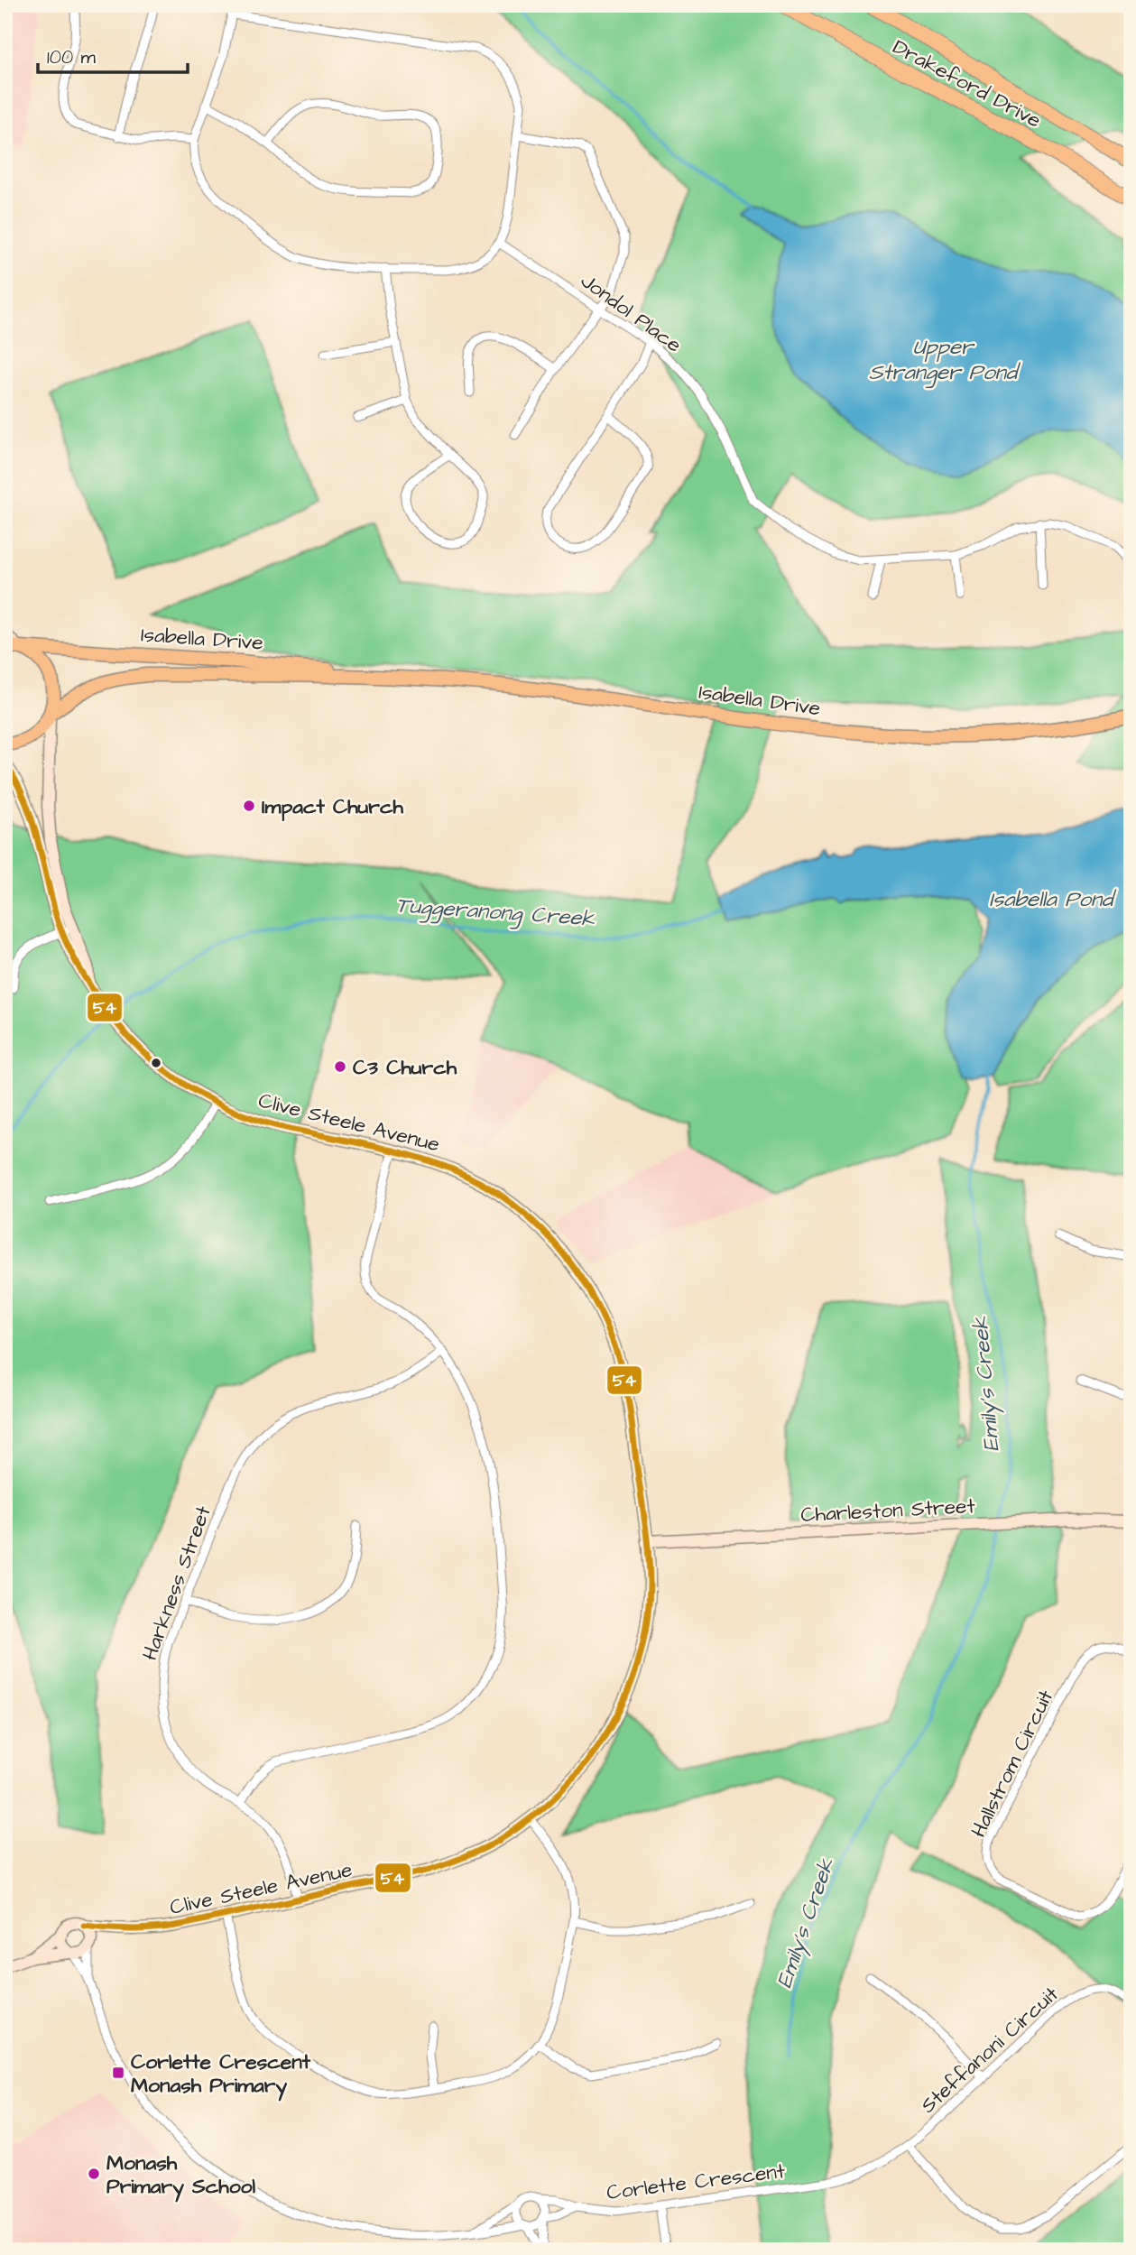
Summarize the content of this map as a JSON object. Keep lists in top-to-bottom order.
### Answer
{
  "streets": {
    "highway": ["Drakeford Drive"],
    "main road": ["Isabella Drive"],
    "street": [
      "Jondol Place",
      "Clive Steele Avenue",
      "Charleston Street",
      "Harkness Street",
      "Hallstrom Circuit",
      "Steffanoni Circuit",
      "Corlette Crescent"
    ]
  },
  "crossings": [
    ["Isabella Drive", "Clive Steele Avenue"],
    ["Clive Steele Avenue", "Charleston Street"],
    ["Clive Steele Avenue", "Harkness Street"],
    ["Steffanoni Circuit", "Corlette Crescent"]
  ],
  "water": [
    "Upper Stranger Pond",
    "Isabella Pond",
    "Tuggeranong Creek",
    "Emily's Creek"
  ],
  "places": {
    "other": ["Impact Church", "C3 Church", "Monash Primary School"],
    "transit": ["Corlette Crescent Monash Primary"]
  },
  "lines": ["transit line 54"],
  "scale_bar": "100 m"
}
